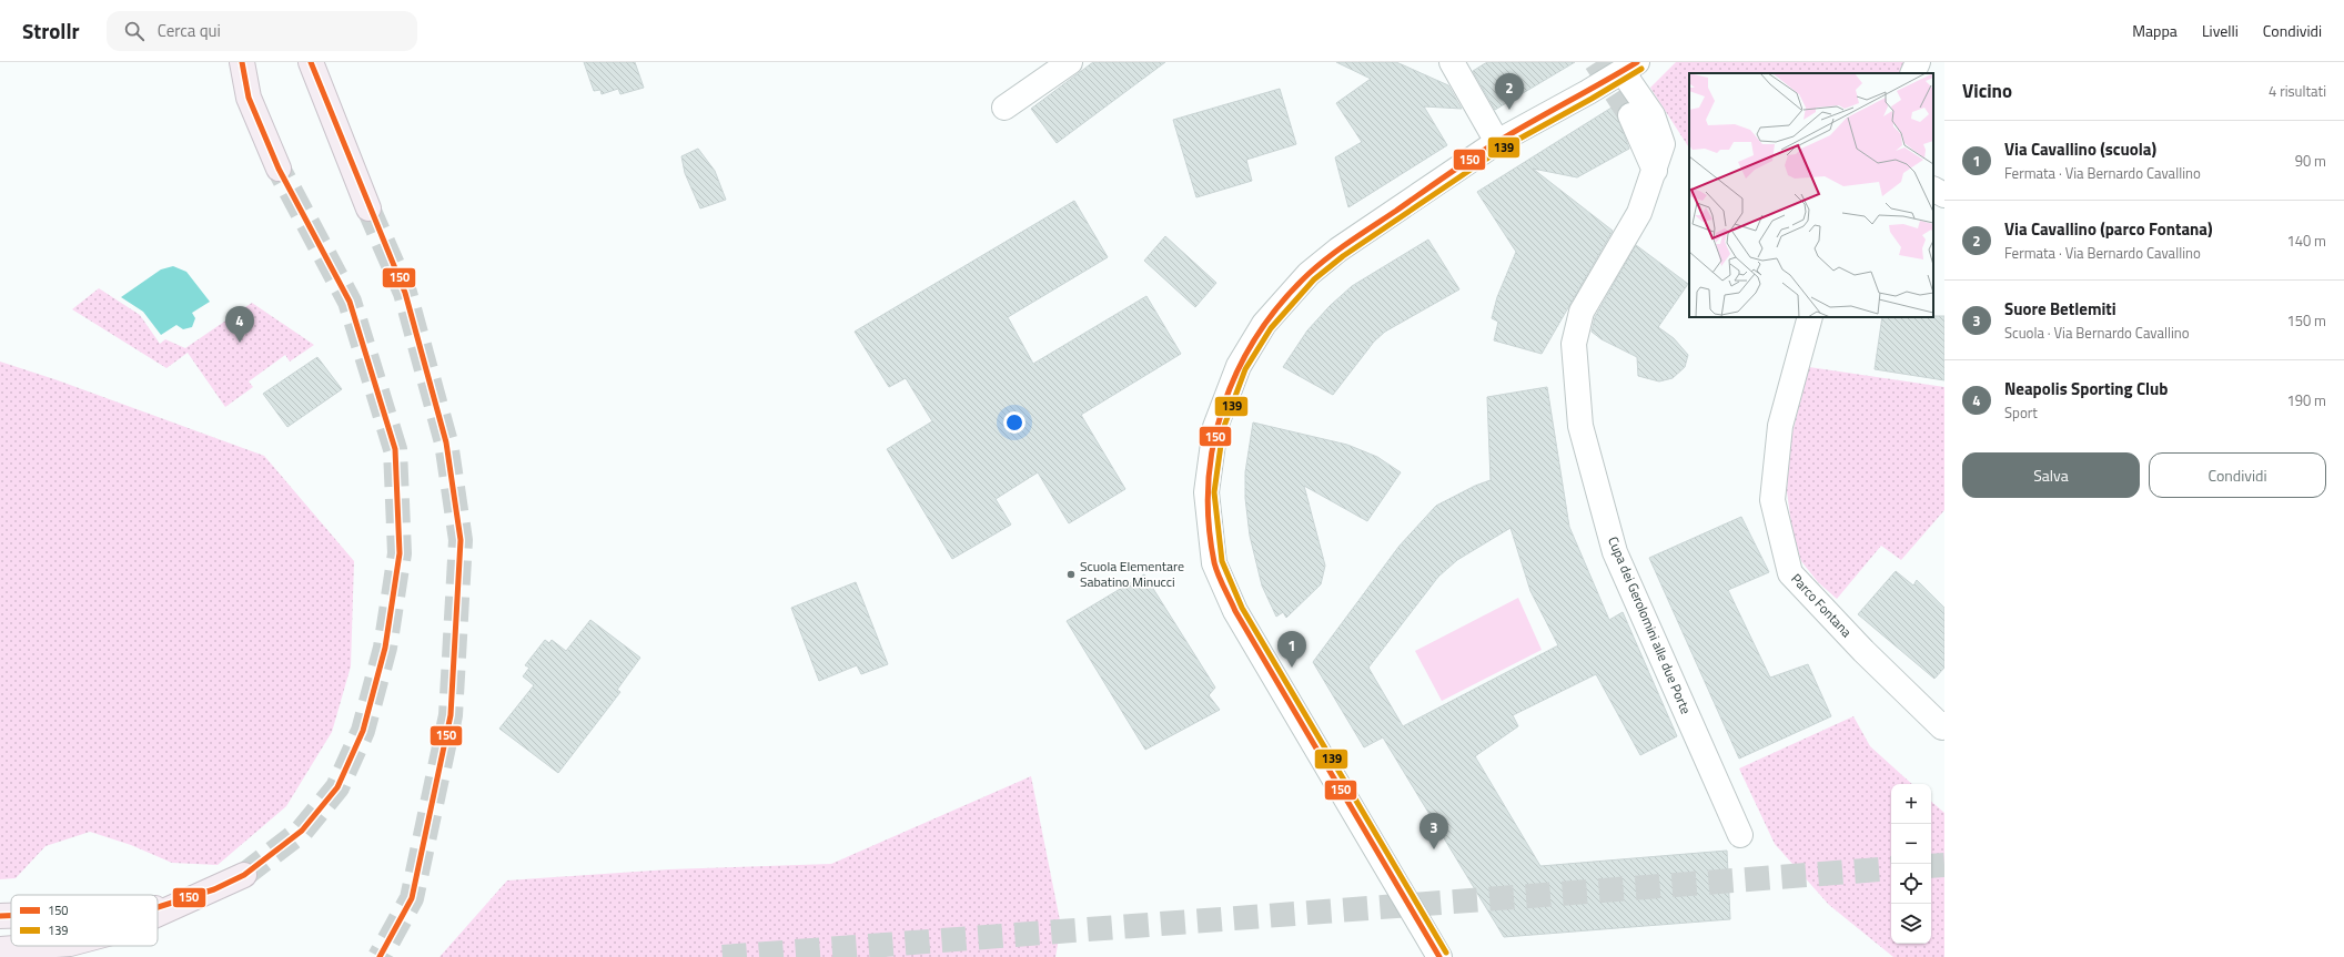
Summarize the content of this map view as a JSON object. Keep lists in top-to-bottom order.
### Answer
{
  "streets": {
    "street": ["Parco Fontana", "Cupa dei Gerolomini alle due Porte"]
  },
  "places": ["Scuola Elementare Sabatino Minucci"],
  "lines": ["transit line 150", "transit line 139"],
  "legend": ["150", "139"],
  "page": {
    "header": "Strollr",
    "search": "Cerca qui",
    "nav": ["Mappa", "Livelli", "Condividi"],
    "heading": ["Vicino", "4 risultati"],
    "pins": [
      "2",
      "4",
      "1",
      "3"
    ],
    "list": [
      {
        "mark": "1",
        "name": "Via Cavallino (scuola)",
        "note": "Fermata · Via Bernardo Cavallino",
        "value": "90 m"
      },
      {
        "mark": "2",
        "name": "Via Cavallino (parco Fontana)",
        "note": "Fermata · Via Bernardo Cavallino",
        "value": "140 m"
      },
      {
        "mark": "3",
        "name": "Suore Betlemiti",
        "note": "Scuola · Via Bernardo Cavallino",
        "value": "150 m"
      },
      {
        "mark": "4",
        "name": "Neapolis Sporting Club",
        "note": "Sport",
        "value": "190 m"
      }
    ],
    "buttons": ["Salva", "Condividi"],
    "map_buttons": ["+", "−"]
  }
}
